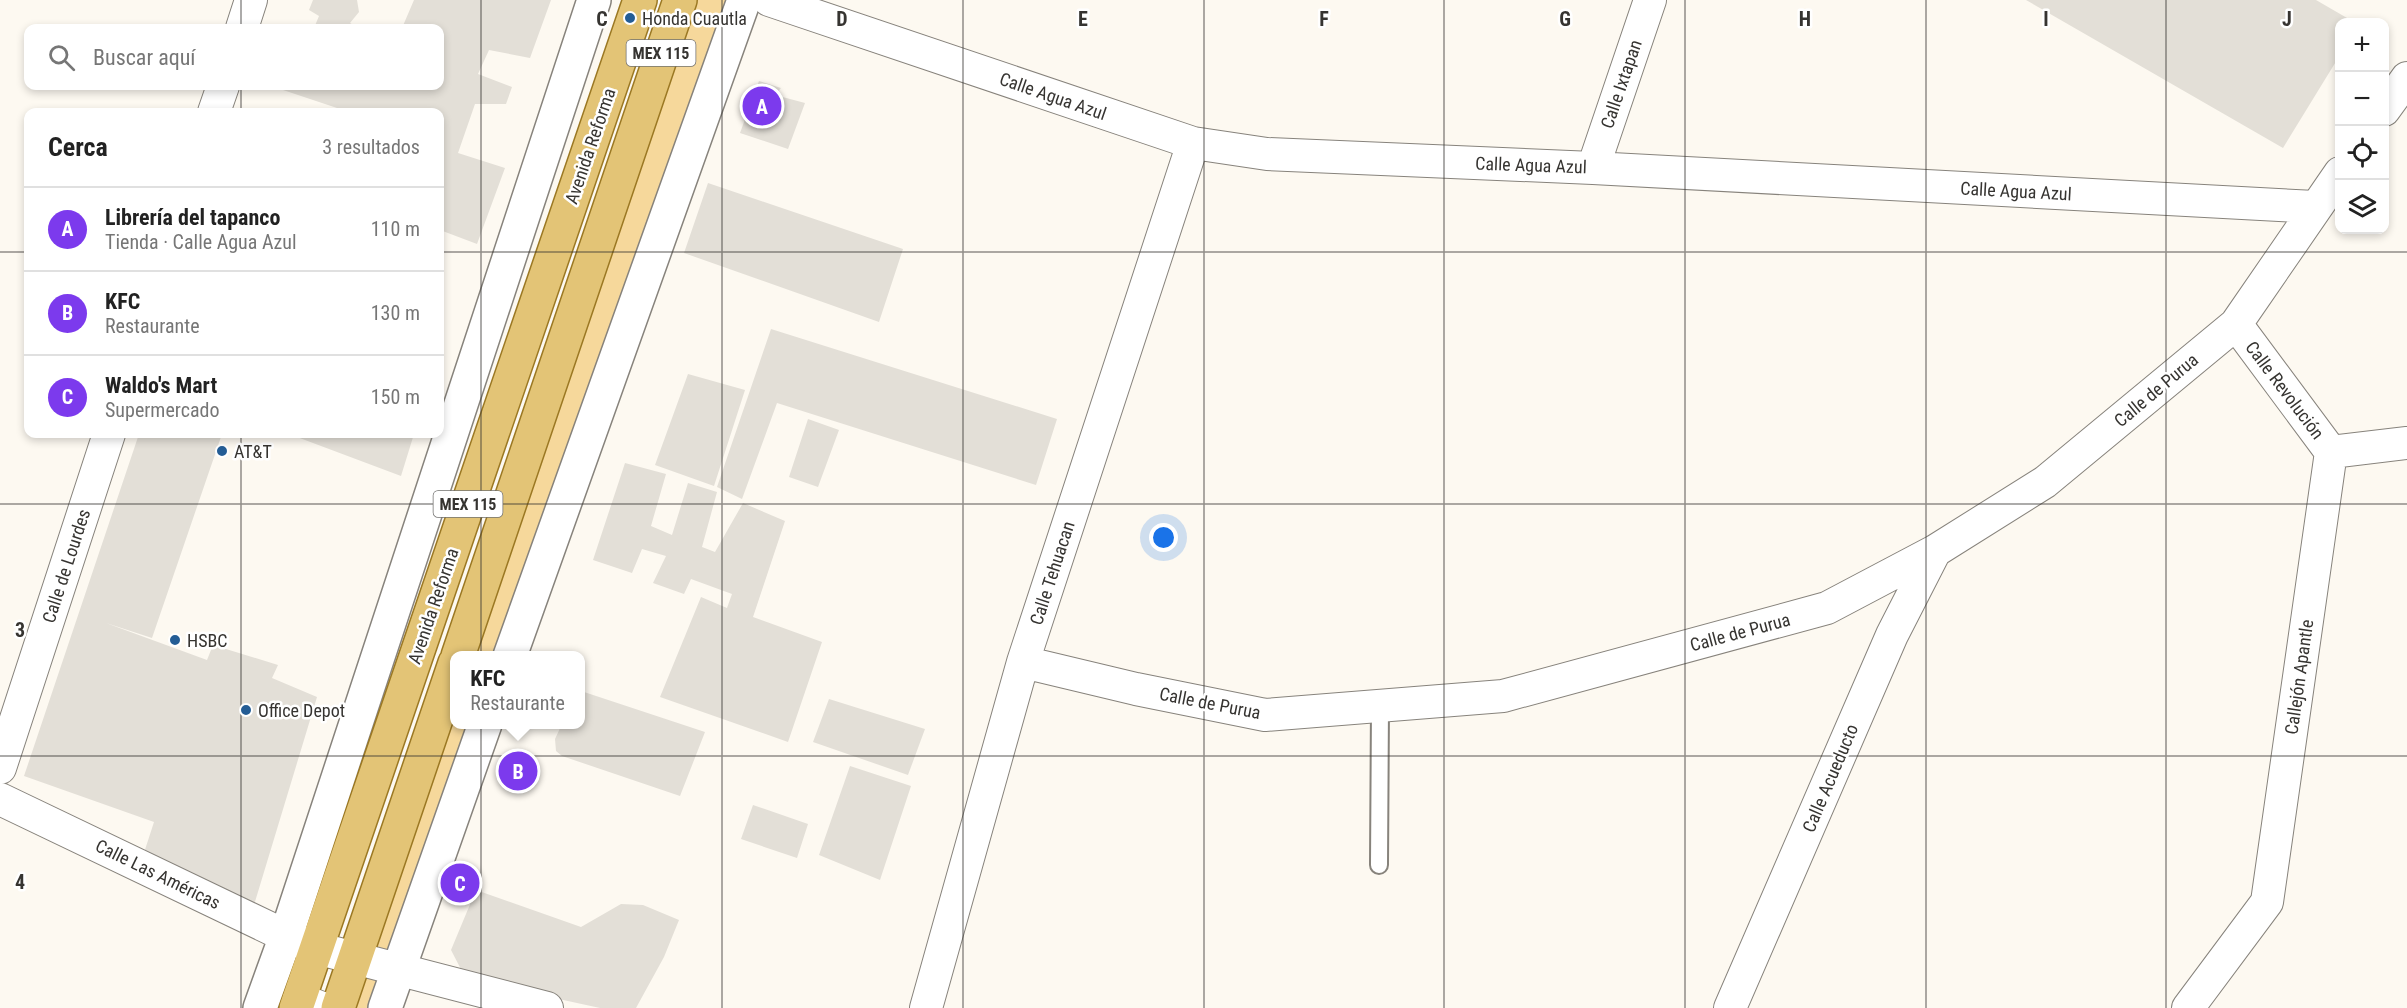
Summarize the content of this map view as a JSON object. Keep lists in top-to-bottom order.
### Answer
{
  "streets": {
    "main road": ["MEX 115", "Avenida Reforma"],
    "street": [
      "Calle Ixtapan",
      "Calle Agua Azul",
      "Calle de Purua",
      "Calle Revolución",
      "Calle de Lourdes",
      "Calle Tehuacan",
      "Callejón Apantle",
      "Calle Acueducto",
      "Calle Las Américas"
    ]
  },
  "crossings": [
    ["Calle Ixtapan", "Calle Agua Azul"],
    ["Calle Agua Azul", "Calle de Purua"],
    ["Calle Agua Azul", "Calle Tehuacan"],
    ["Avenida Reforma", "Calle Las Américas"],
    ["Calle de Purua", "Calle Revolución"],
    ["Calle de Purua", "Calle Tehuacan"],
    ["Calle de Purua", "Calle Acueducto"],
    ["Calle Revolución", "Callejón Apantle"]
  ],
  "places": [
    "Honda Cuautla",
    "AT&T",
    "HSBC",
    "Office Depot"
  ],
  "page": {
    "map_buttons": ["+", "−"],
    "search": "Buscar aquí",
    "pins": ["A", "B", "C"],
    "heading": ["Cerca", "3 resultados"],
    "list": [
      {
        "mark": "A",
        "name": "Librería del tapanco",
        "note": "Tienda · Calle Agua Azul",
        "value": "110 m"
      },
      {
        "mark": "B",
        "name": "KFC",
        "note": "Restaurante",
        "value": "130 m"
      },
      {
        "mark": "C",
        "name": "Waldo's Mart",
        "note": "Supermercado",
        "value": "150 m"
      }
    ],
    "popup": ["KFC", "Restaurante"]
  },
  "grid": {
    "columns": [
      "C",
      "D",
      "E",
      "F",
      "G",
      "H",
      "I",
      "J"
    ],
    "rows": ["3", "4"]
  }
}
